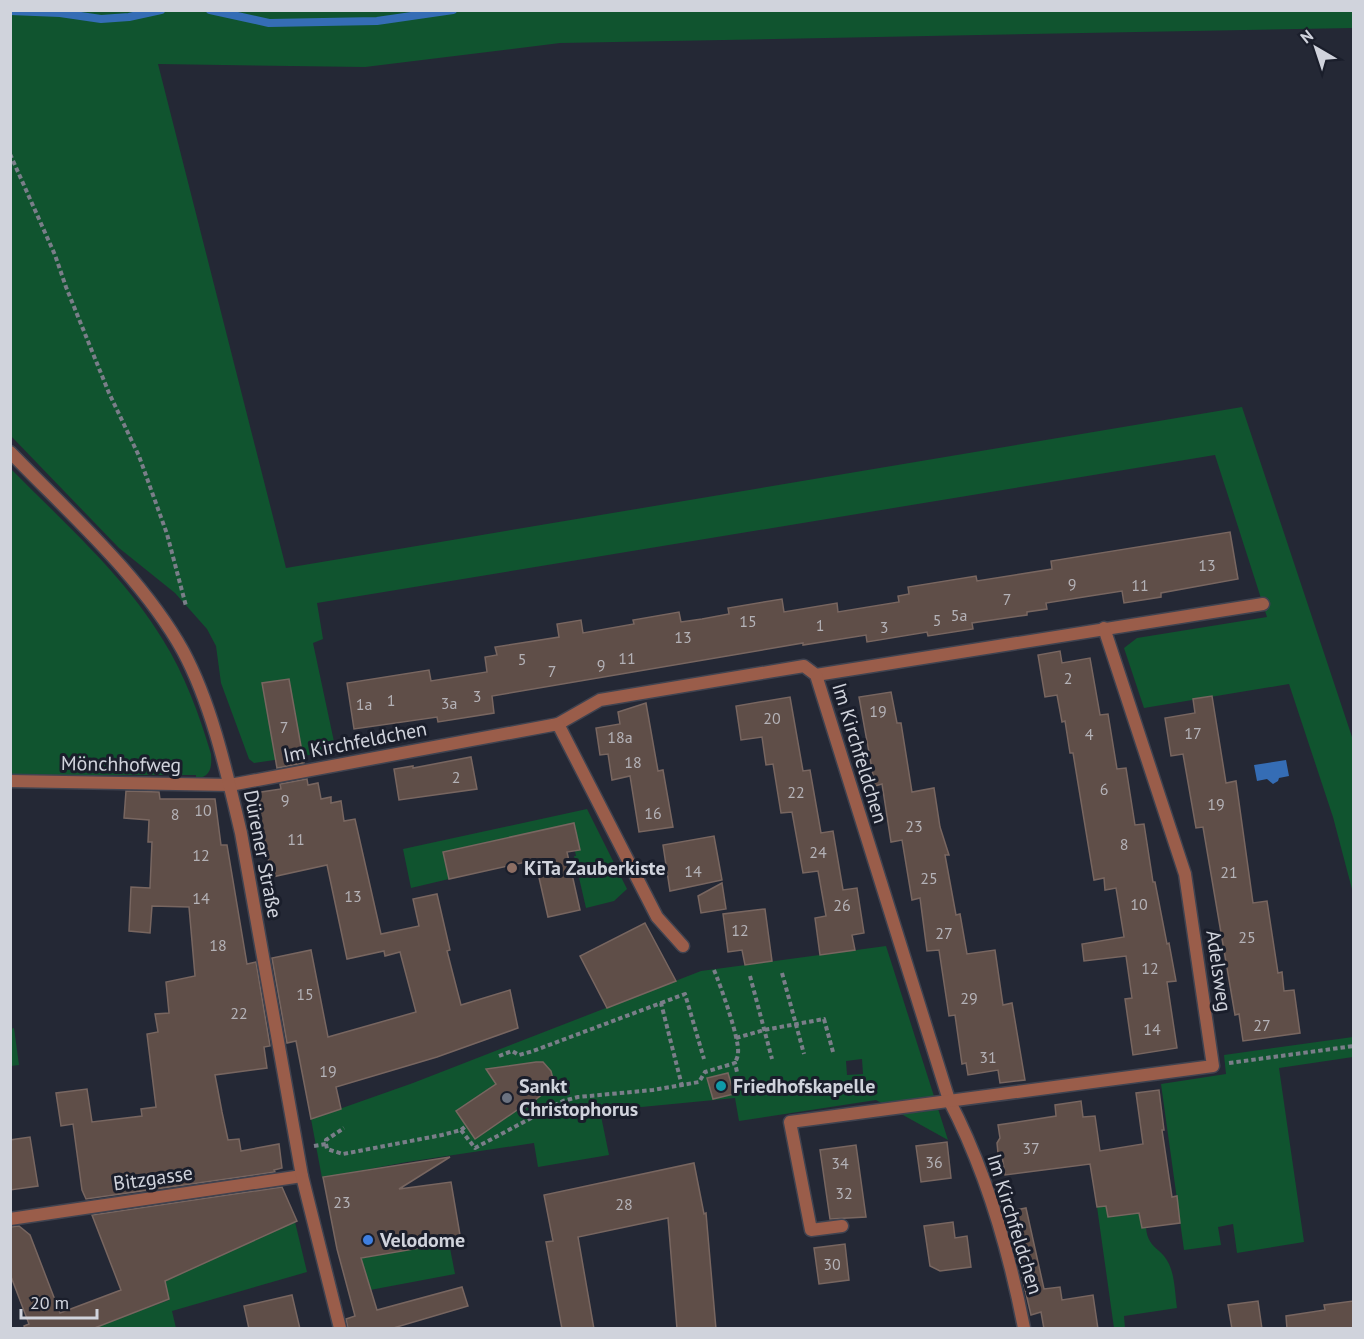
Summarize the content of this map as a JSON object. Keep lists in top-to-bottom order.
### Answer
{
  "streets": {
    "street": [
      "Im Kirchfeldchen",
      "Mönchhofweg",
      "Dürener Straße",
      "Adelsweg",
      "Bitzgasse"
    ]
  },
  "crossings": [
    ["Im Kirchfeldchen", "Mönchhofweg"],
    ["Im Kirchfeldchen", "Dürener Straße"],
    ["Mönchhofweg", "Dürener Straße"],
    ["Dürener Straße", "Bitzgasse"]
  ],
  "places": [
    "KiTa Zauberkiste",
    "Friedhofskapelle",
    "Sankt Christophorus",
    "Velodome"
  ],
  "house_numbers": [
    "13",
    "9",
    "11",
    "7",
    "5a",
    "5",
    "15",
    "1",
    "3",
    "13",
    "11",
    "5",
    "9",
    "7",
    "2",
    "3",
    "1",
    "3a",
    "1a",
    "19",
    "20",
    "7",
    "17",
    "4",
    "18a",
    "18",
    "2",
    "6",
    "22",
    "9",
    "19",
    "10",
    "16",
    "8",
    "23",
    "11",
    "8",
    "24",
    "12",
    "14",
    "21",
    "25",
    "13",
    "14",
    "10",
    "26",
    "12",
    "27",
    "25",
    "18",
    "12",
    "15",
    "29",
    "22",
    "27",
    "14",
    "31",
    "19",
    "37",
    "36",
    "34",
    "32",
    "23",
    "28",
    "30"
  ],
  "scale_bar": "20 m",
  "north": "top left"
}
